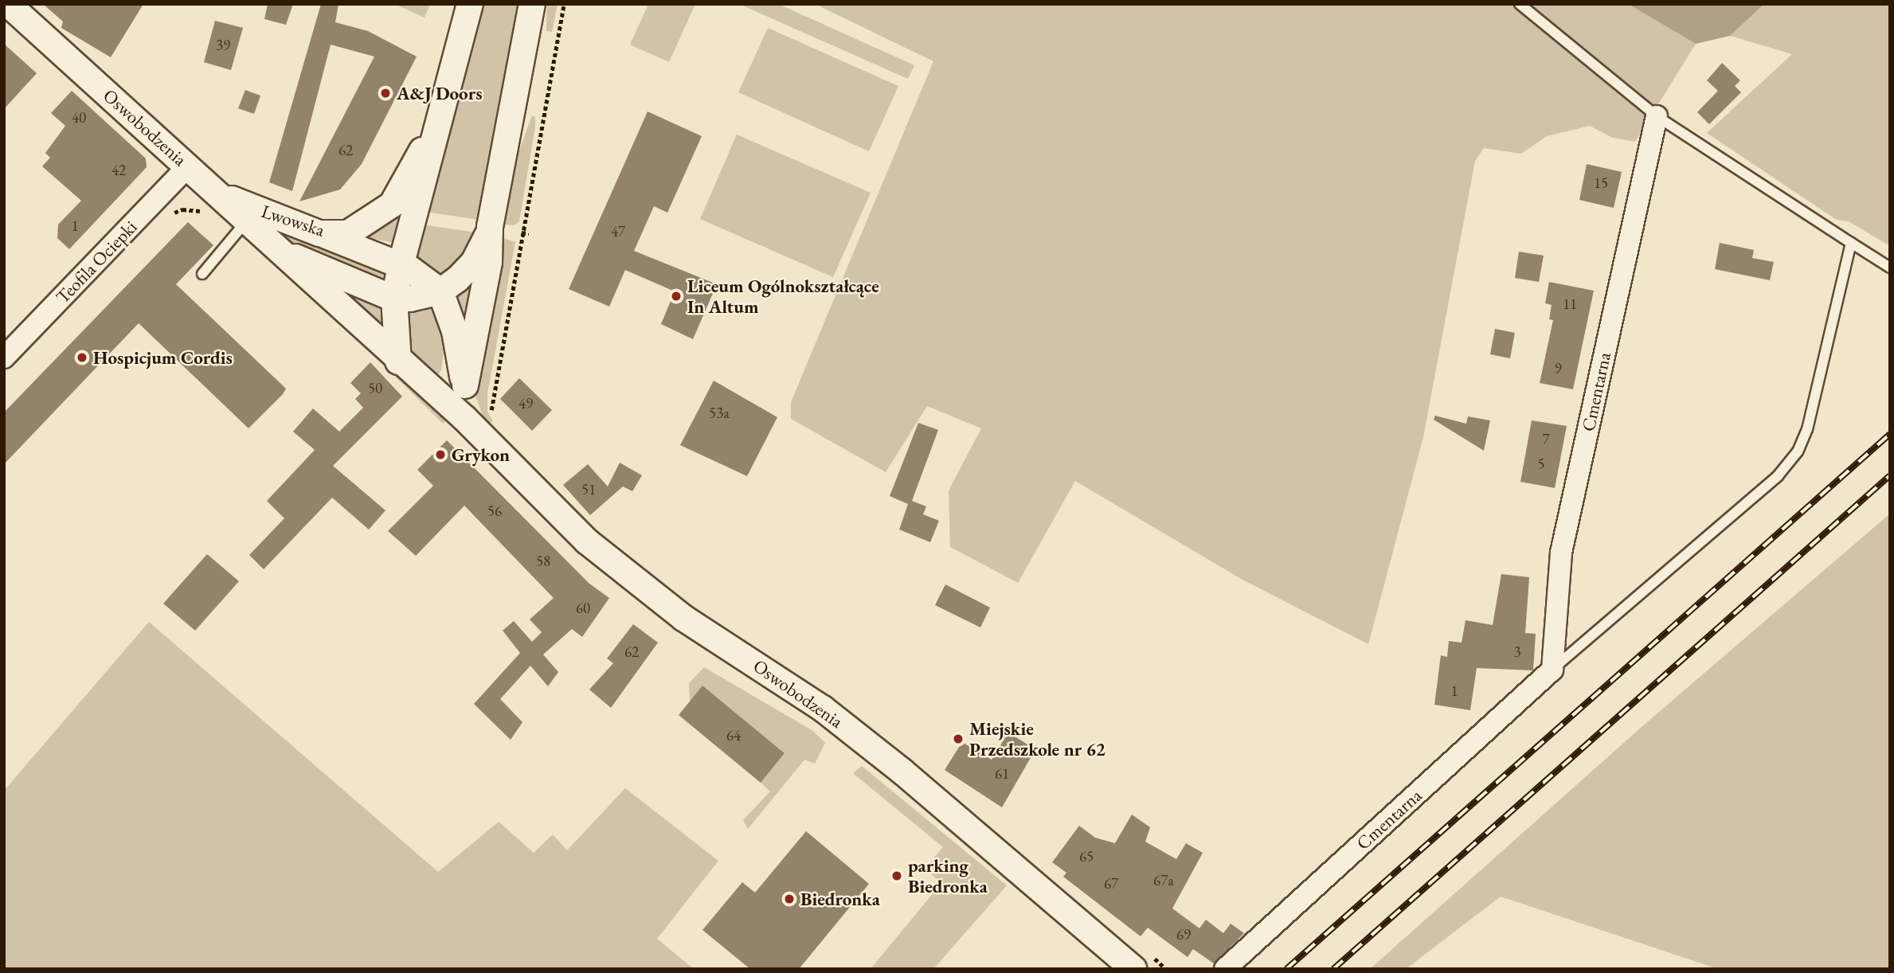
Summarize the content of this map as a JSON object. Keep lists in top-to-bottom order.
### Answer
{
  "streets": {
    "street": [
      "Oswobodzenia",
      "Lwowska",
      "Teofila Ociepki",
      "Cmentarna"
    ]
  },
  "crossings": [
    ["Oswobodzenia", "Lwowska"],
    ["Oswobodzenia", "Teofila Ociepki"]
  ],
  "places": [
    "A&J Doors",
    "Liceum Ogólnokształcące In Altum",
    "Hospicjum Cordis",
    "Grykon",
    "Miejskie Przedszkole nr 62",
    "parking Biedronka",
    "Biedronka"
  ],
  "house_numbers": [
    "39",
    "40",
    "62",
    "42",
    "15",
    "1",
    "47",
    "11",
    "9",
    "50",
    "49",
    "53a",
    "7",
    "5",
    "51",
    "56",
    "58",
    "60",
    "62",
    "3",
    "1",
    "64",
    "61",
    "65",
    "67a",
    "67",
    "69"
  ]
}
